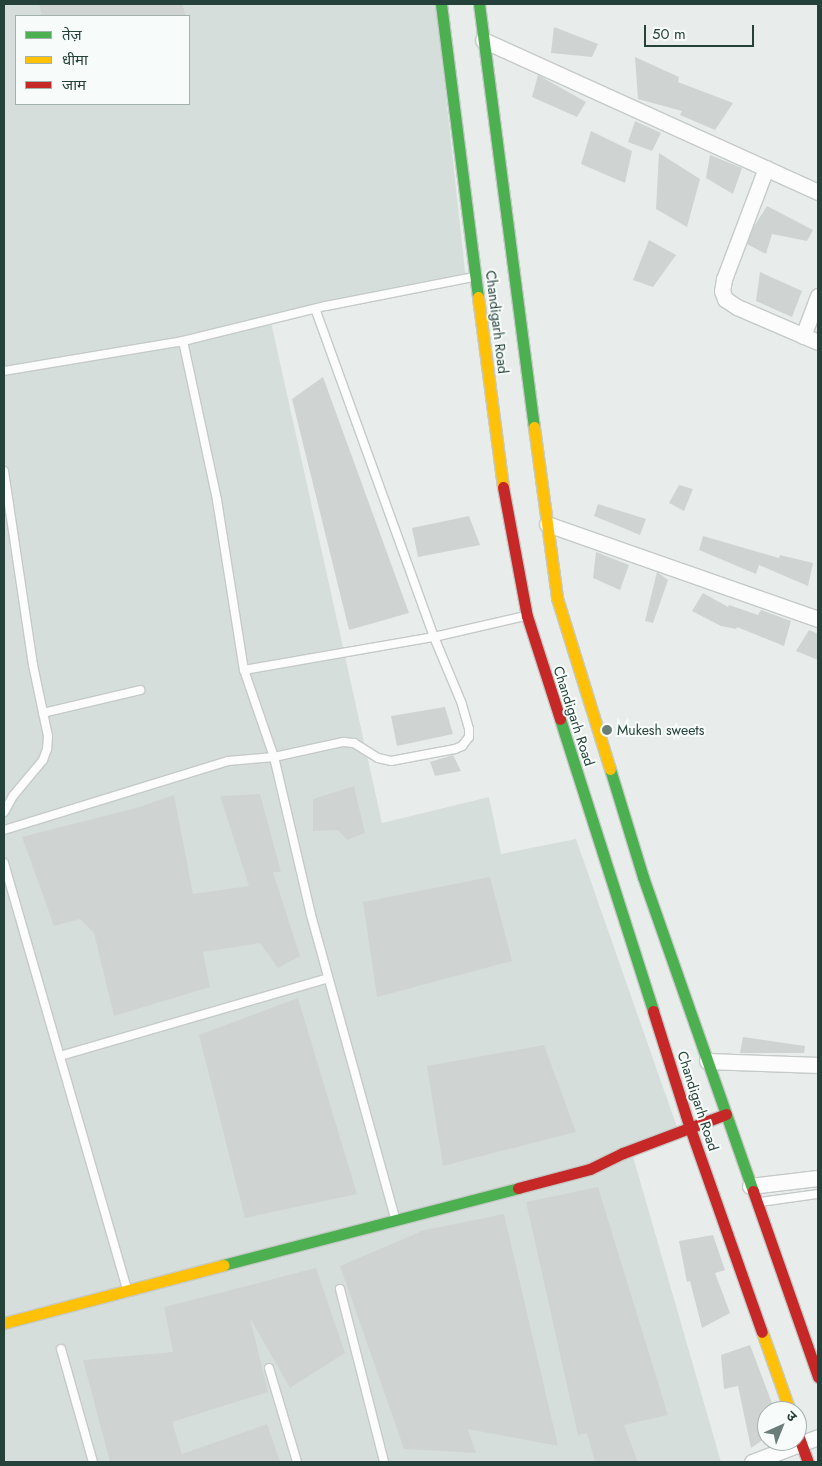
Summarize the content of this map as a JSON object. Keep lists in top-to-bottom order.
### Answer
{
  "streets": {
    "main road": ["Chandigarh Road"]
  },
  "places": ["Mukesh sweets"],
  "legend": ["तेज़", "धीमा", "जाम"],
  "scale_bar": "50 m",
  "north": "top right"
}
